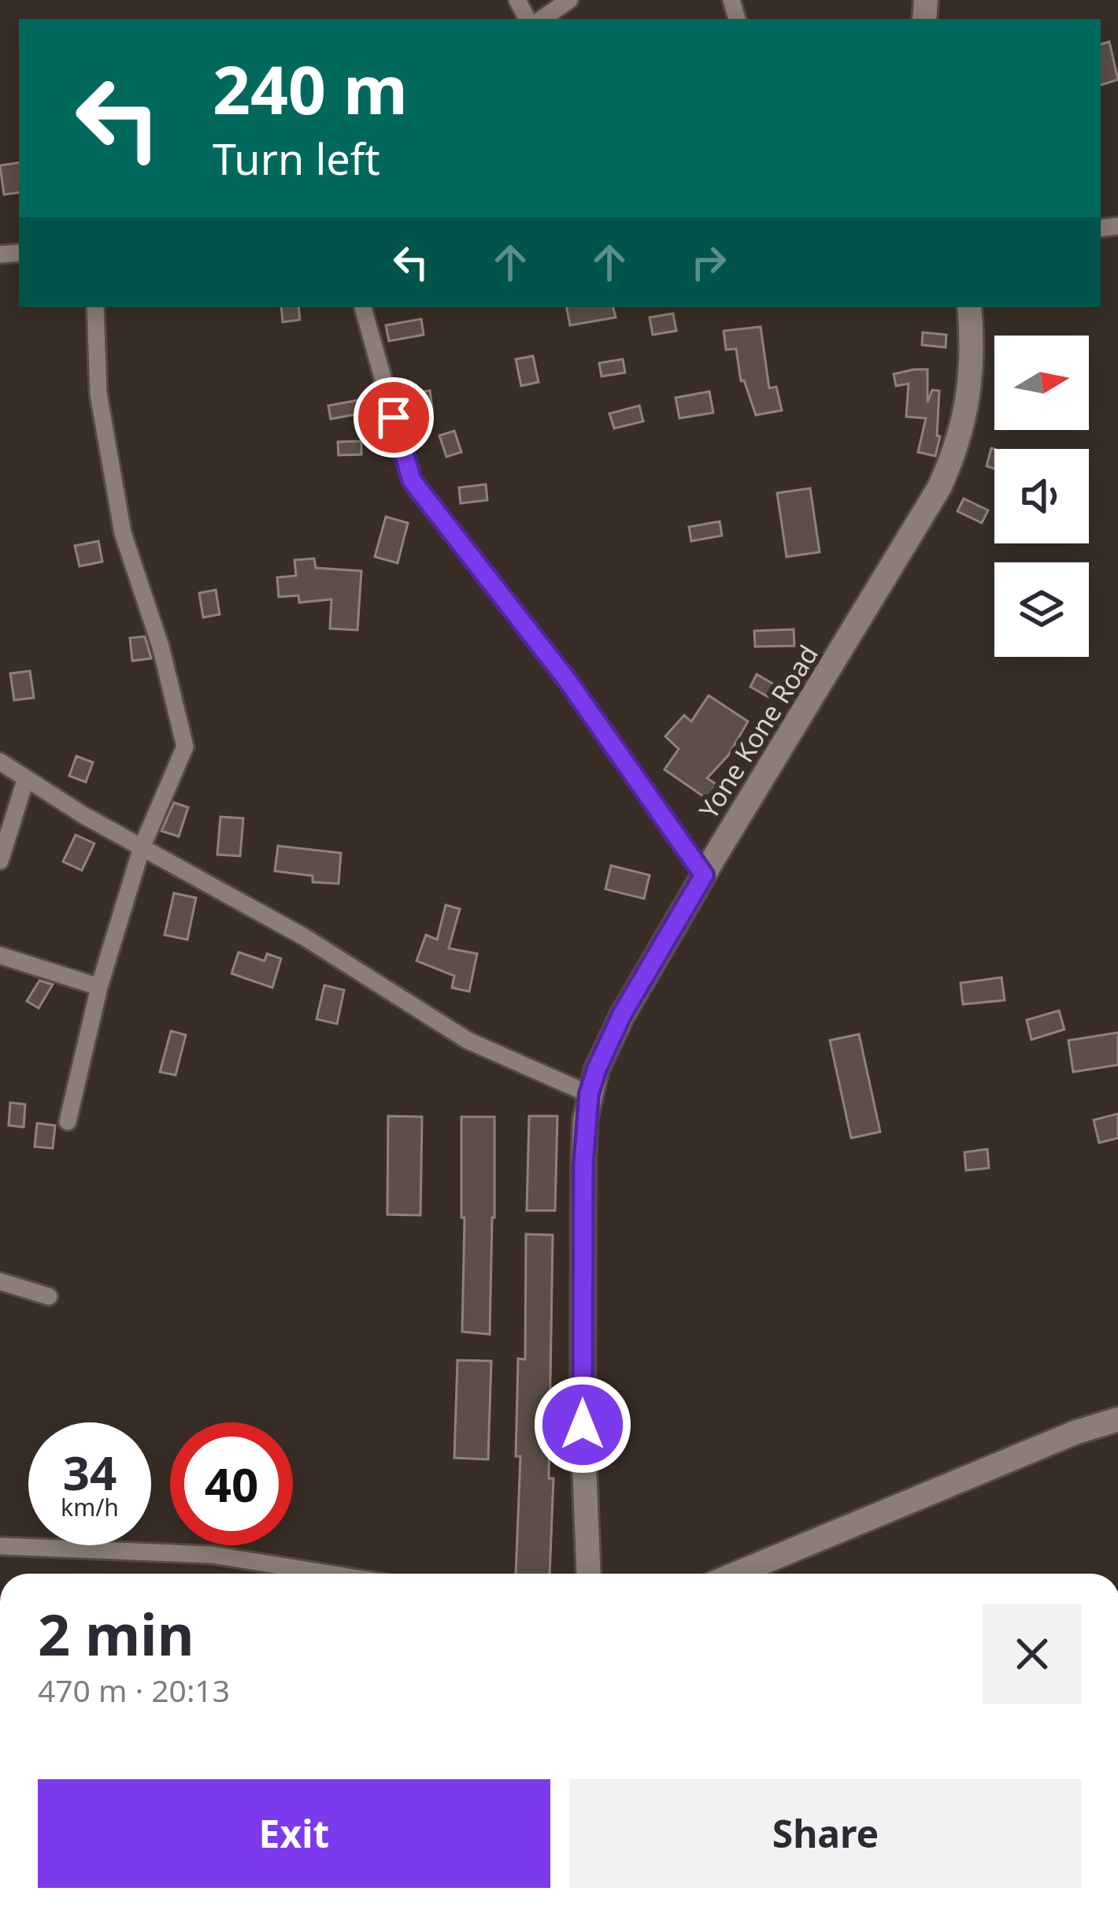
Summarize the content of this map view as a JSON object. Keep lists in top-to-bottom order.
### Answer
{
  "streets": {
    "street": ["Yone Kone Road"]
  },
  "north": "right",
  "page": {
    "turn": ["240 m", "Turn left"],
    "speed": "34 km/h",
    "limit": "40",
    "heading": ["2 min", "470 m · 20:13"],
    "buttons": ["Exit", "Share"]
  }
}
